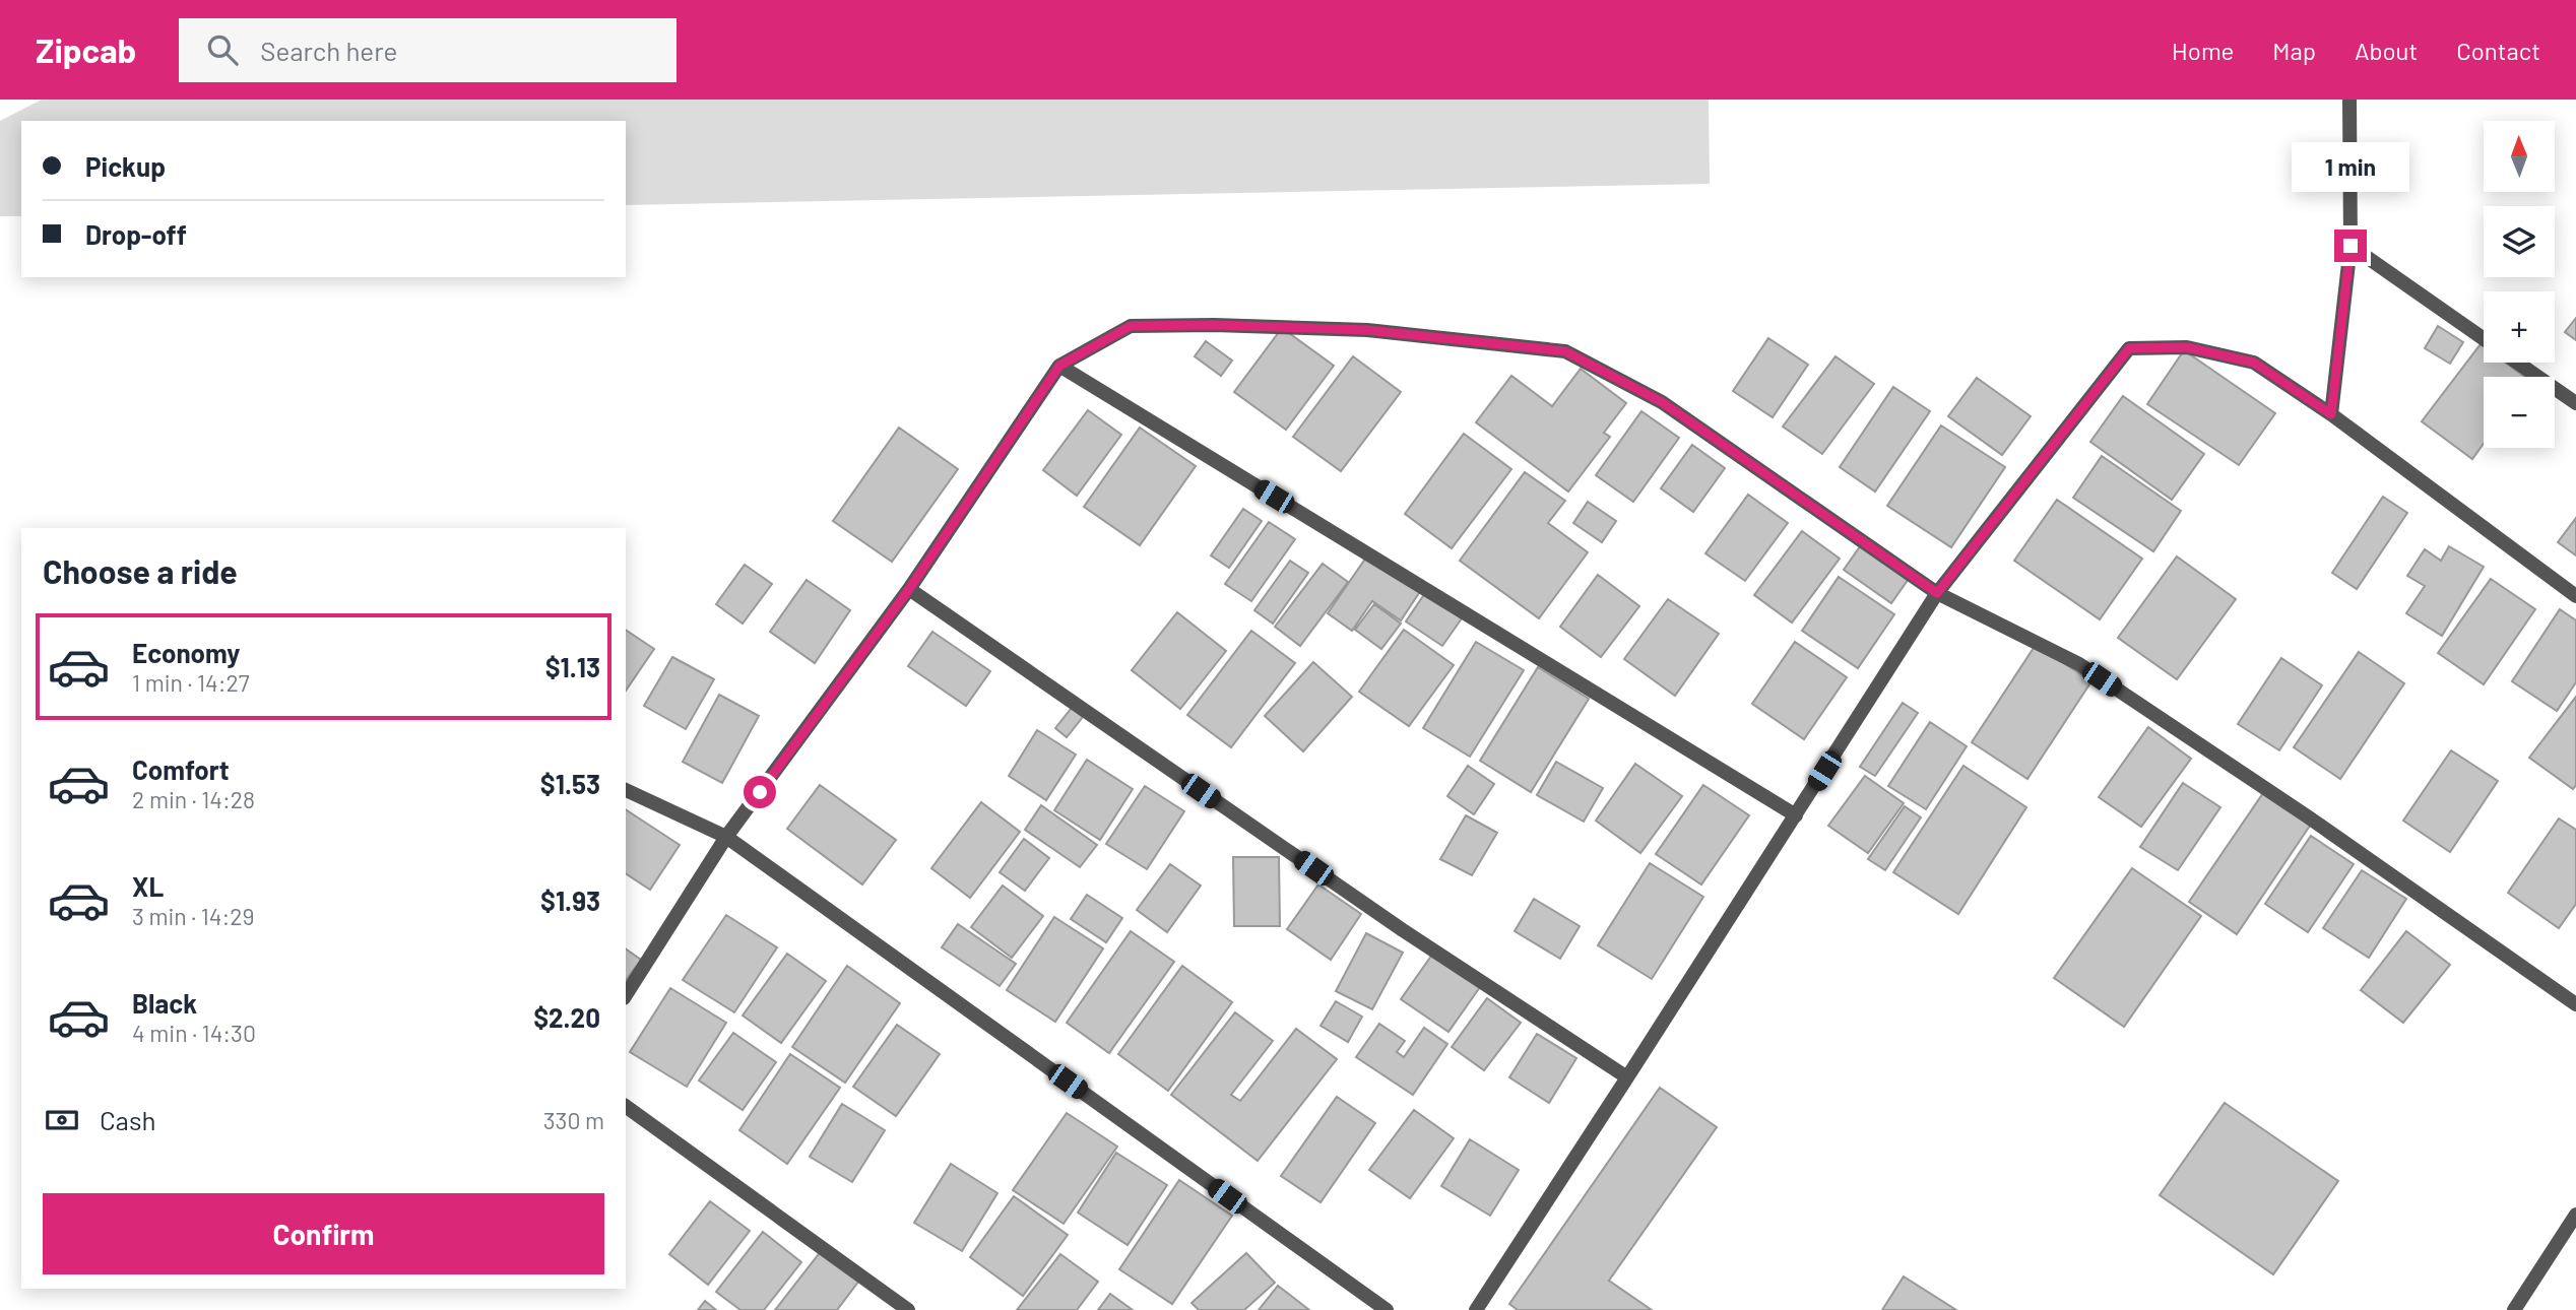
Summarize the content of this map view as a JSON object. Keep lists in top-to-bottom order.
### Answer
{
  "north": "top",
  "page": {
    "header": "Zipcab",
    "search": "Search here",
    "nav": [
      "Home",
      "Map",
      "About",
      "Contact"
    ],
    "map_buttons": ["+", "−"],
    "banner": ["Pickup", "Drop-off"],
    "bubble": "1 min",
    "heading": "Choose a ride",
    "list": [
      {
        "name": "Economy",
        "note": "1 min · 14:27",
        "value": "$1.13"
      },
      {
        "name": "Comfort",
        "note": "2 min · 14:28",
        "value": "$1.53"
      },
      {
        "name": "XL",
        "note": "3 min · 14:29",
        "value": "$1.93"
      },
      {
        "name": "Black",
        "note": "4 min · 14:30",
        "value": "$2.20"
      }
    ],
    "pay": ["Cash", "330 m"],
    "buttons": "Confirm"
  }
}
